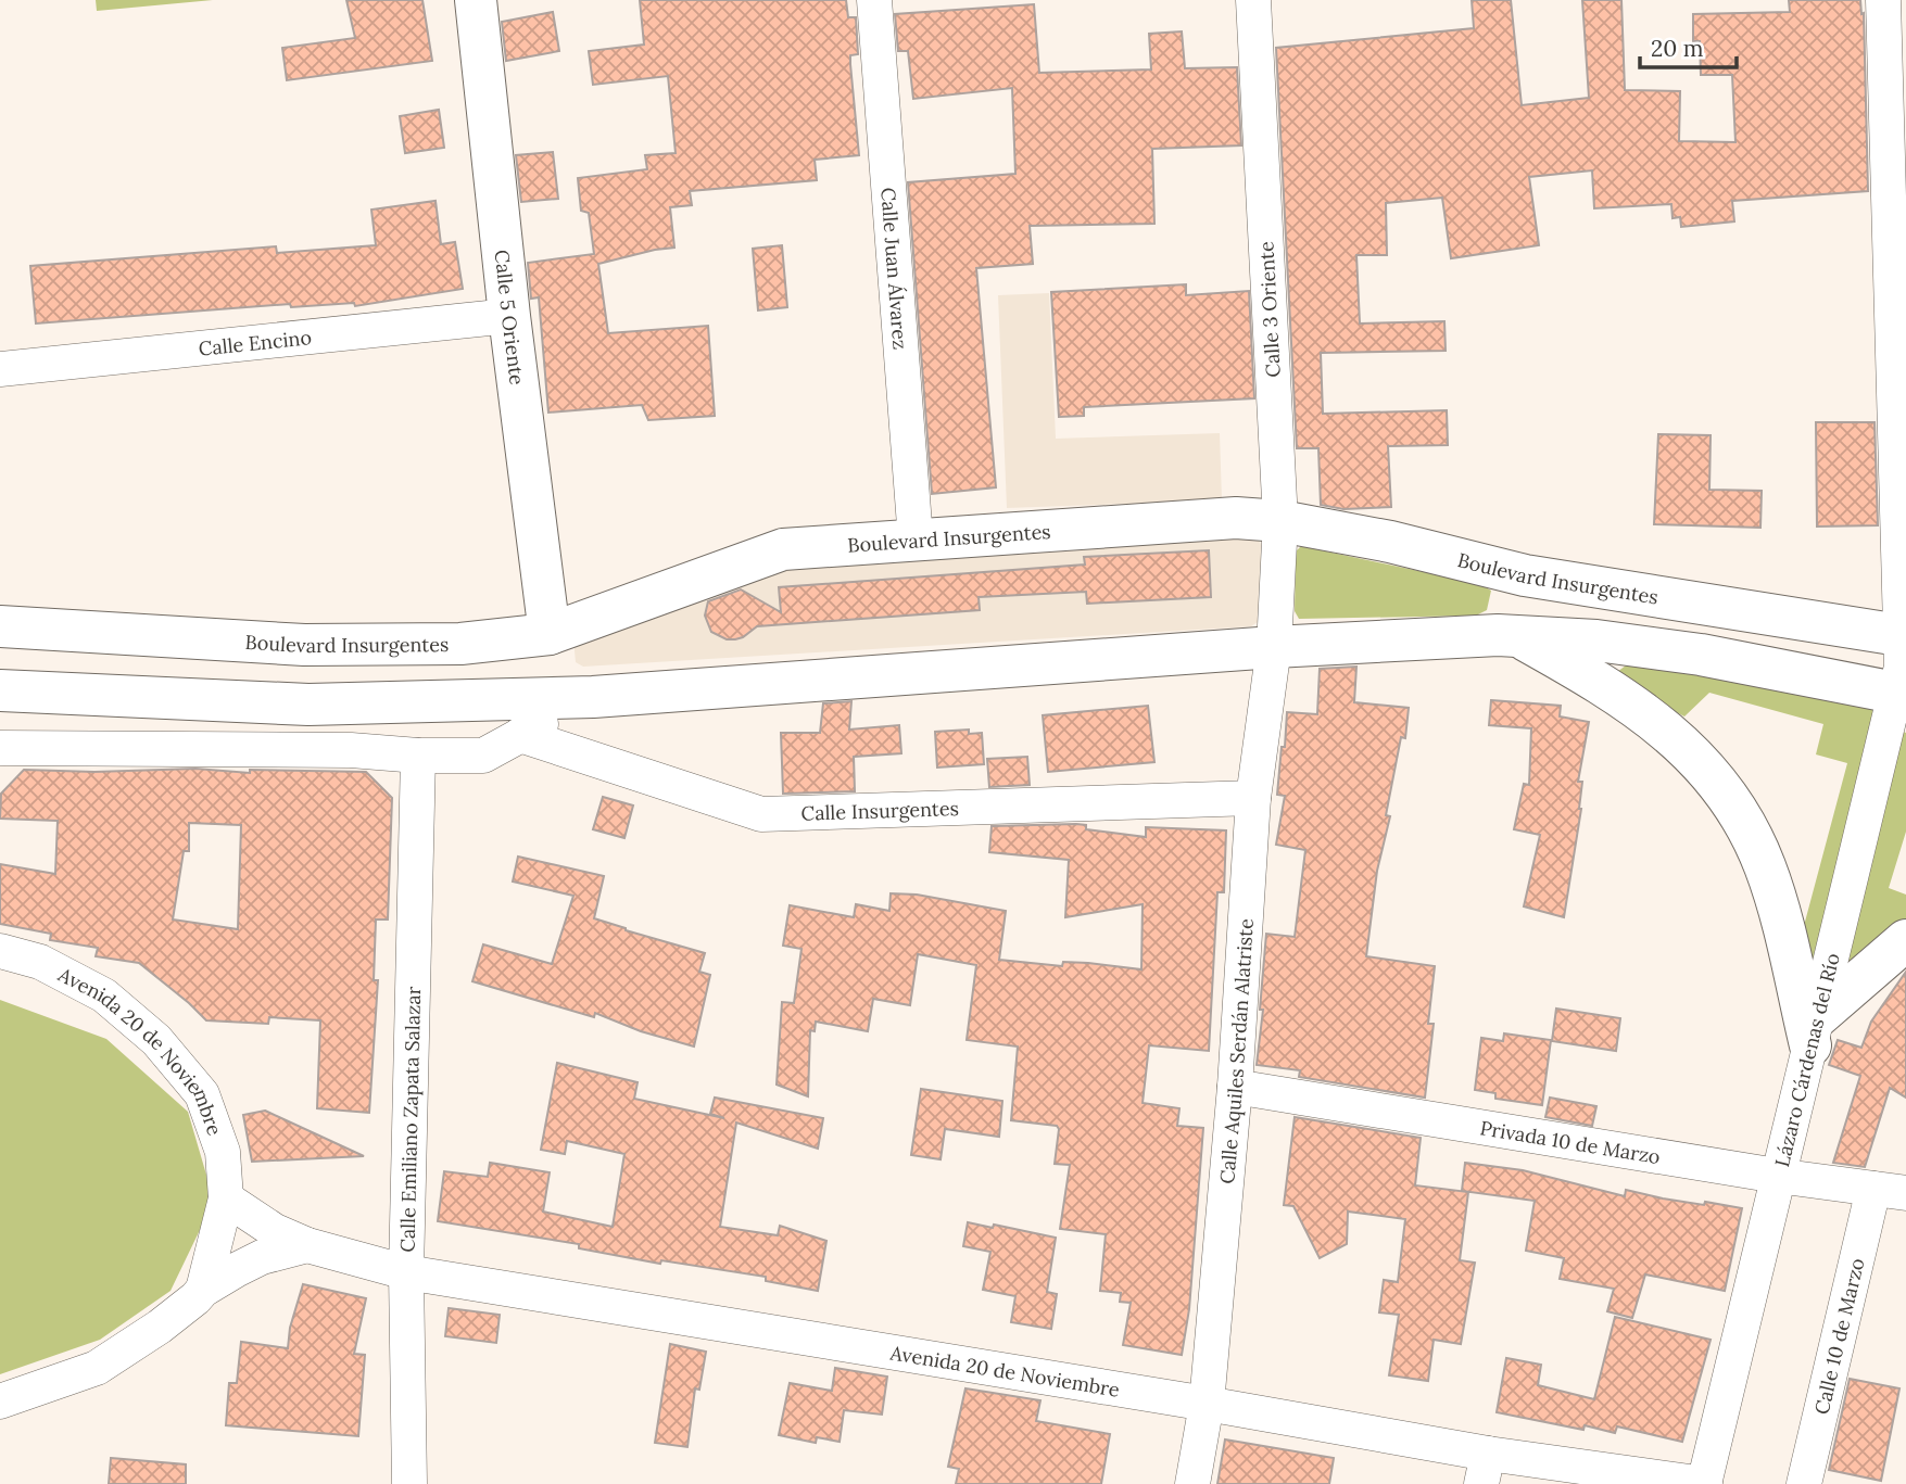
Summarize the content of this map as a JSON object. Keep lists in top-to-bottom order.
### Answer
{
  "streets": {
    "main road": ["Calle 5 Oriente", "Boulevard Insurgentes"],
    "street": [
      "Calle Juan Álvarez",
      "Calle 3 Oriente",
      "Calle Encino",
      "Calle Insurgentes",
      "Calle Aquiles Serdán Alatriste",
      "Avenida 20 de Noviembre",
      "Lázaro Cárdenas del Río",
      "Calle Emiliano Zapata Salazar",
      "Privada 10 de Marzo",
      "Calle 10 de Marzo"
    ]
  },
  "crossings": [
    ["Calle Juan Álvarez", "Boulevard Insurgentes"],
    ["Calle 3 Oriente", "Boulevard Insurgentes"],
    ["Calle 3 Oriente", "Calle Aquiles Serdán Alatriste"],
    ["Calle 5 Oriente", "Calle Encino"],
    ["Calle 5 Oriente", "Boulevard Insurgentes"],
    ["Boulevard Insurgentes", "Lázaro Cárdenas del Río"],
    ["Calle Insurgentes", "Calle Aquiles Serdán Alatriste"],
    ["Calle Aquiles Serdán Alatriste", "Avenida 20 de Noviembre"],
    ["Calle Aquiles Serdán Alatriste", "Privada 10 de Marzo"],
    ["Avenida 20 de Noviembre", "Lázaro Cárdenas del Río"],
    ["Avenida 20 de Noviembre", "Calle Emiliano Zapata Salazar"],
    ["Lázaro Cárdenas del Río", "Privada 10 de Marzo"],
    ["Privada 10 de Marzo", "Calle 10 de Marzo"]
  ],
  "scale_bar": "20 m"
}
